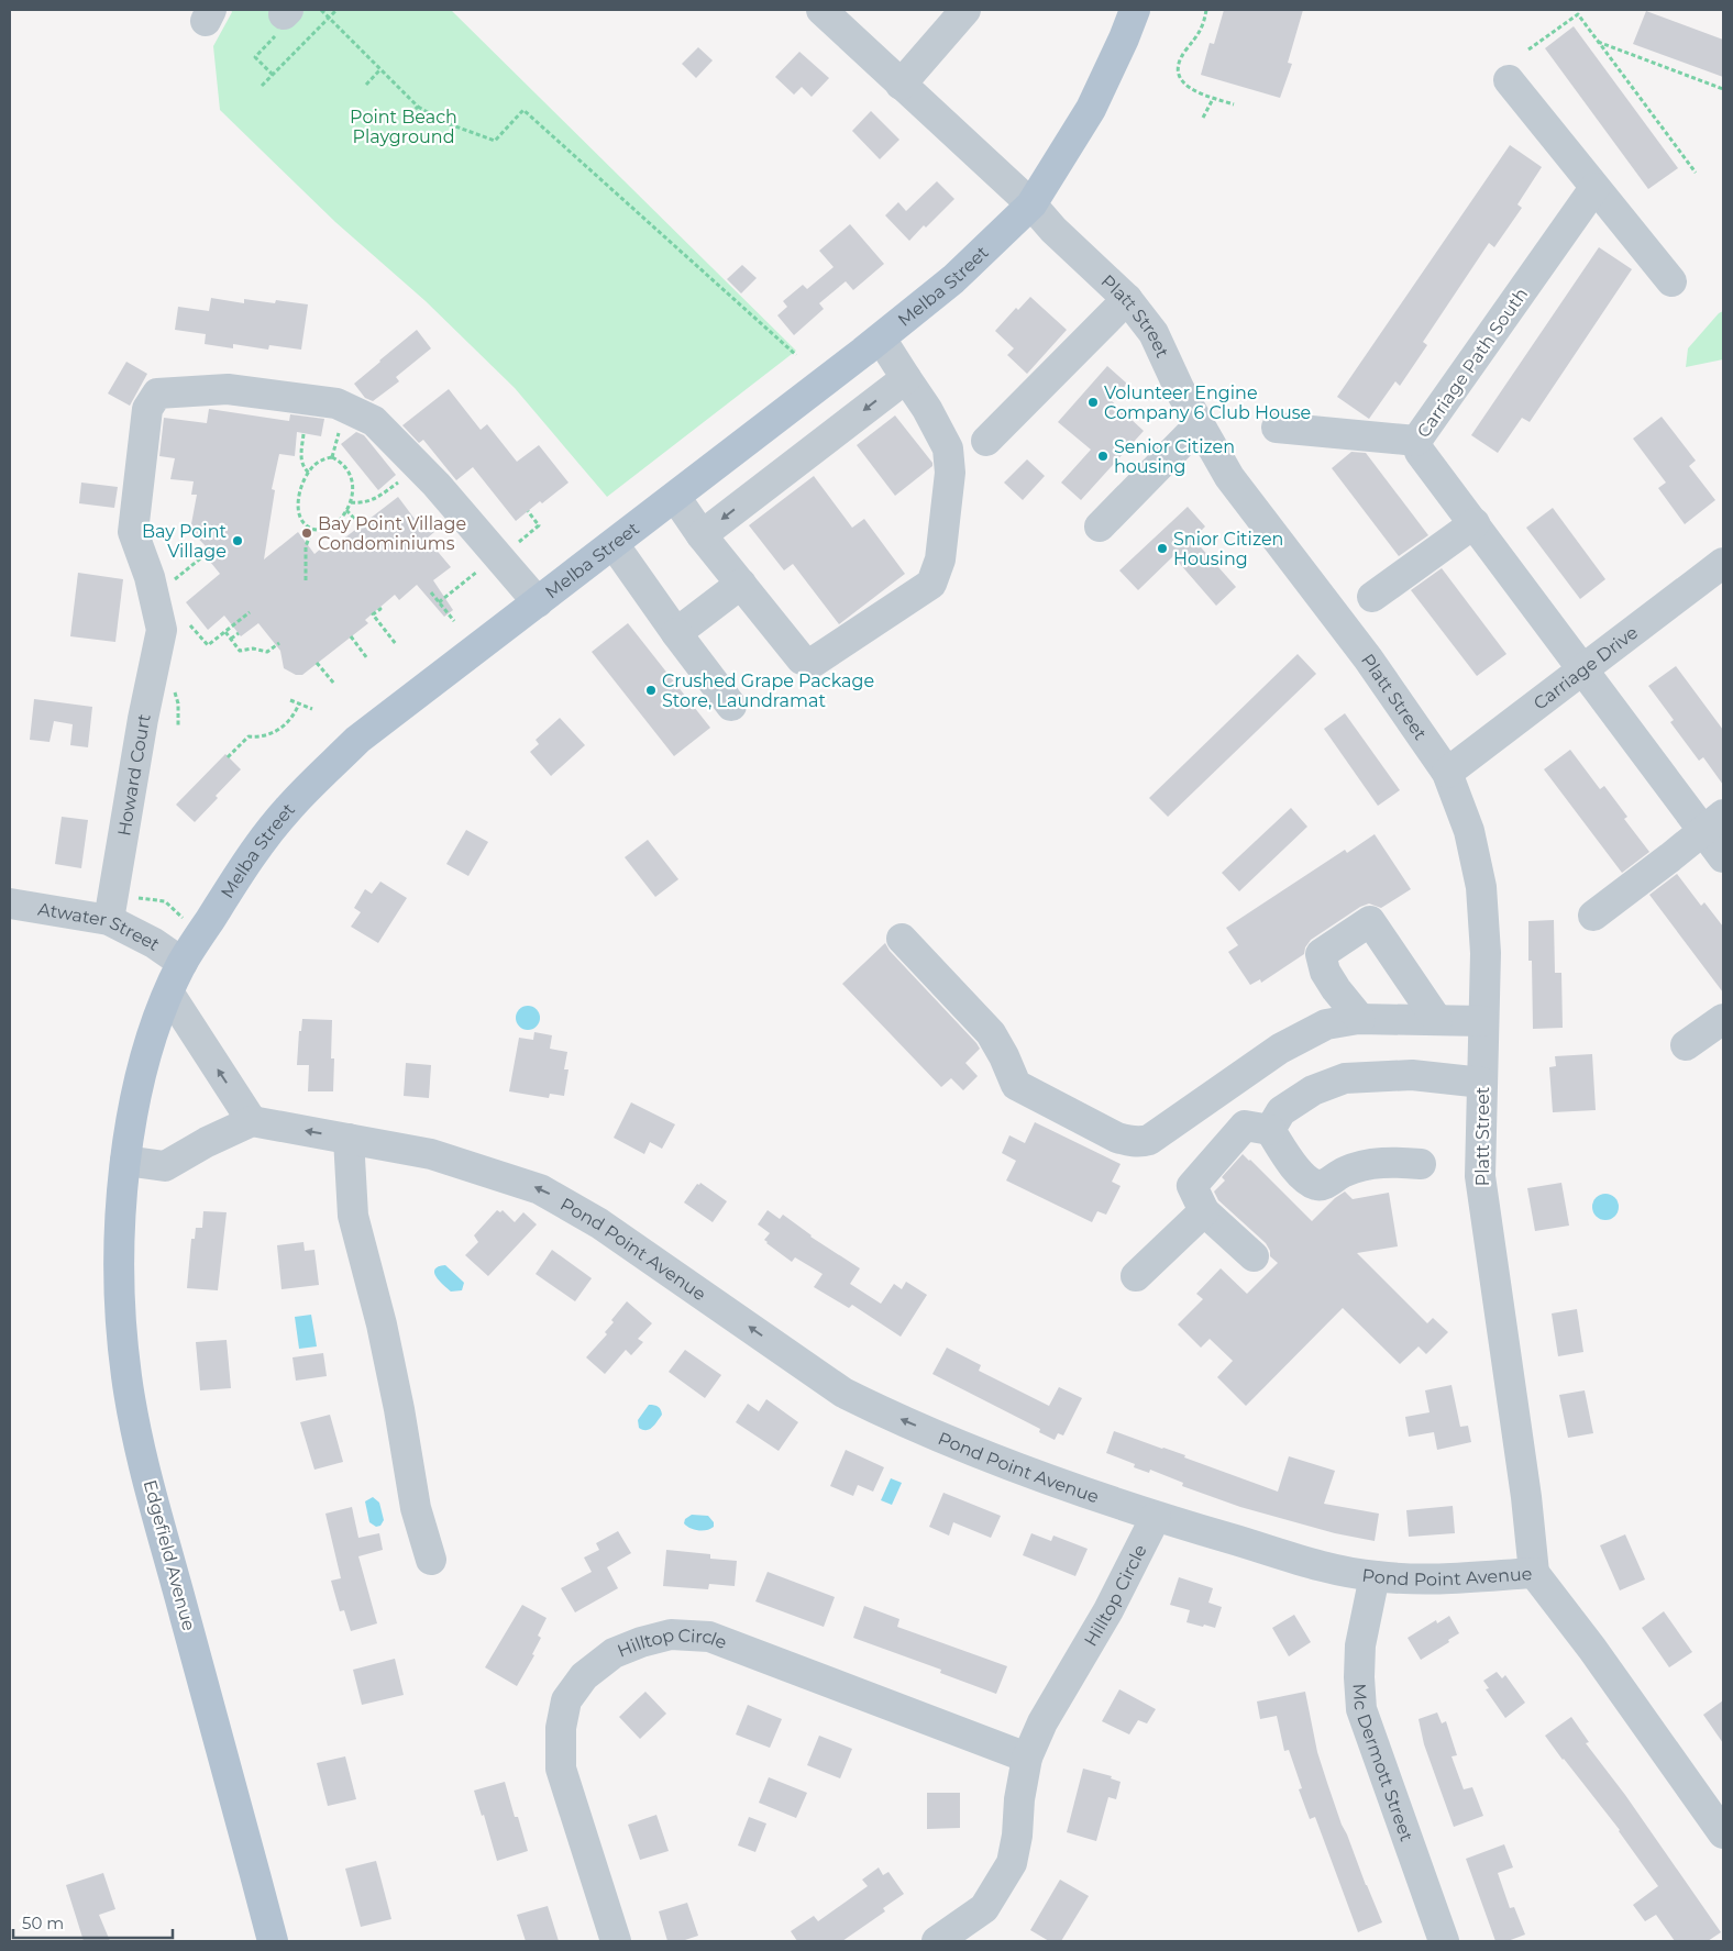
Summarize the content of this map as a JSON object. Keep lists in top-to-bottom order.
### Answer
{
  "streets": {
    "main road": ["Melba Street", "Edgefield Avenue"],
    "street": [
      "Platt Street",
      "Carriage Path South",
      "Carriage Drive",
      "Howard Court",
      "Atwater Street",
      "Pond Point Avenue",
      "Hilltop Circle",
      "Mc Dermott Street"
    ]
  },
  "crossings": [
    ["Melba Street", "Platt Street"],
    ["Melba Street", "Atwater Street"],
    ["Melba Street", "Edgefield Avenue"],
    ["Platt Street", "Carriage Drive"],
    ["Platt Street", "Pond Point Avenue"],
    ["Carriage Path South", "Carriage Drive"],
    ["Howard Court", "Atwater Street"],
    ["Pond Point Avenue", "Hilltop Circle"],
    ["Pond Point Avenue", "Mc Dermott Street"]
  ],
  "one_way": ["Pond Point Avenue"],
  "parks": ["Point Beach Playground"],
  "places": [
    "Volunteer Engine Company 6 Club House",
    "Senior Citizen housing",
    "Bay Point Village Condominiums",
    "Bay Point Village",
    "Snior Citizen Housing",
    "Crushed Grape Package Store, Laundramat"
  ],
  "scale_bar": "50 m"
}
